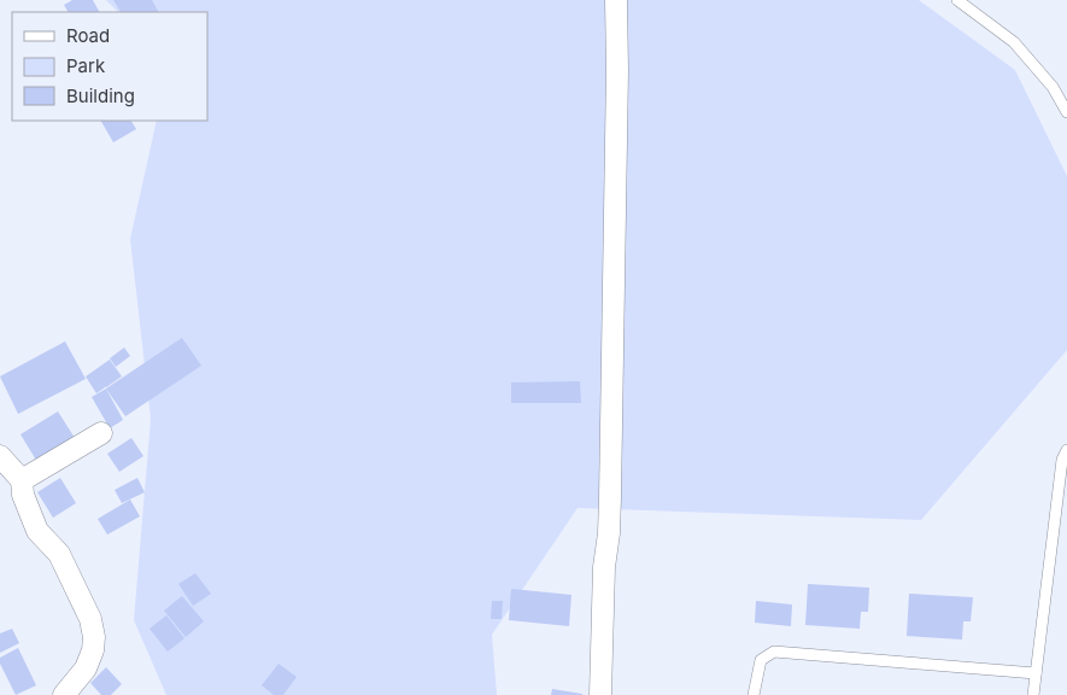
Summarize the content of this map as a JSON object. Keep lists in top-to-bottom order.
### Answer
{
  "legend": ["Road", "Park", "Building"]
}
